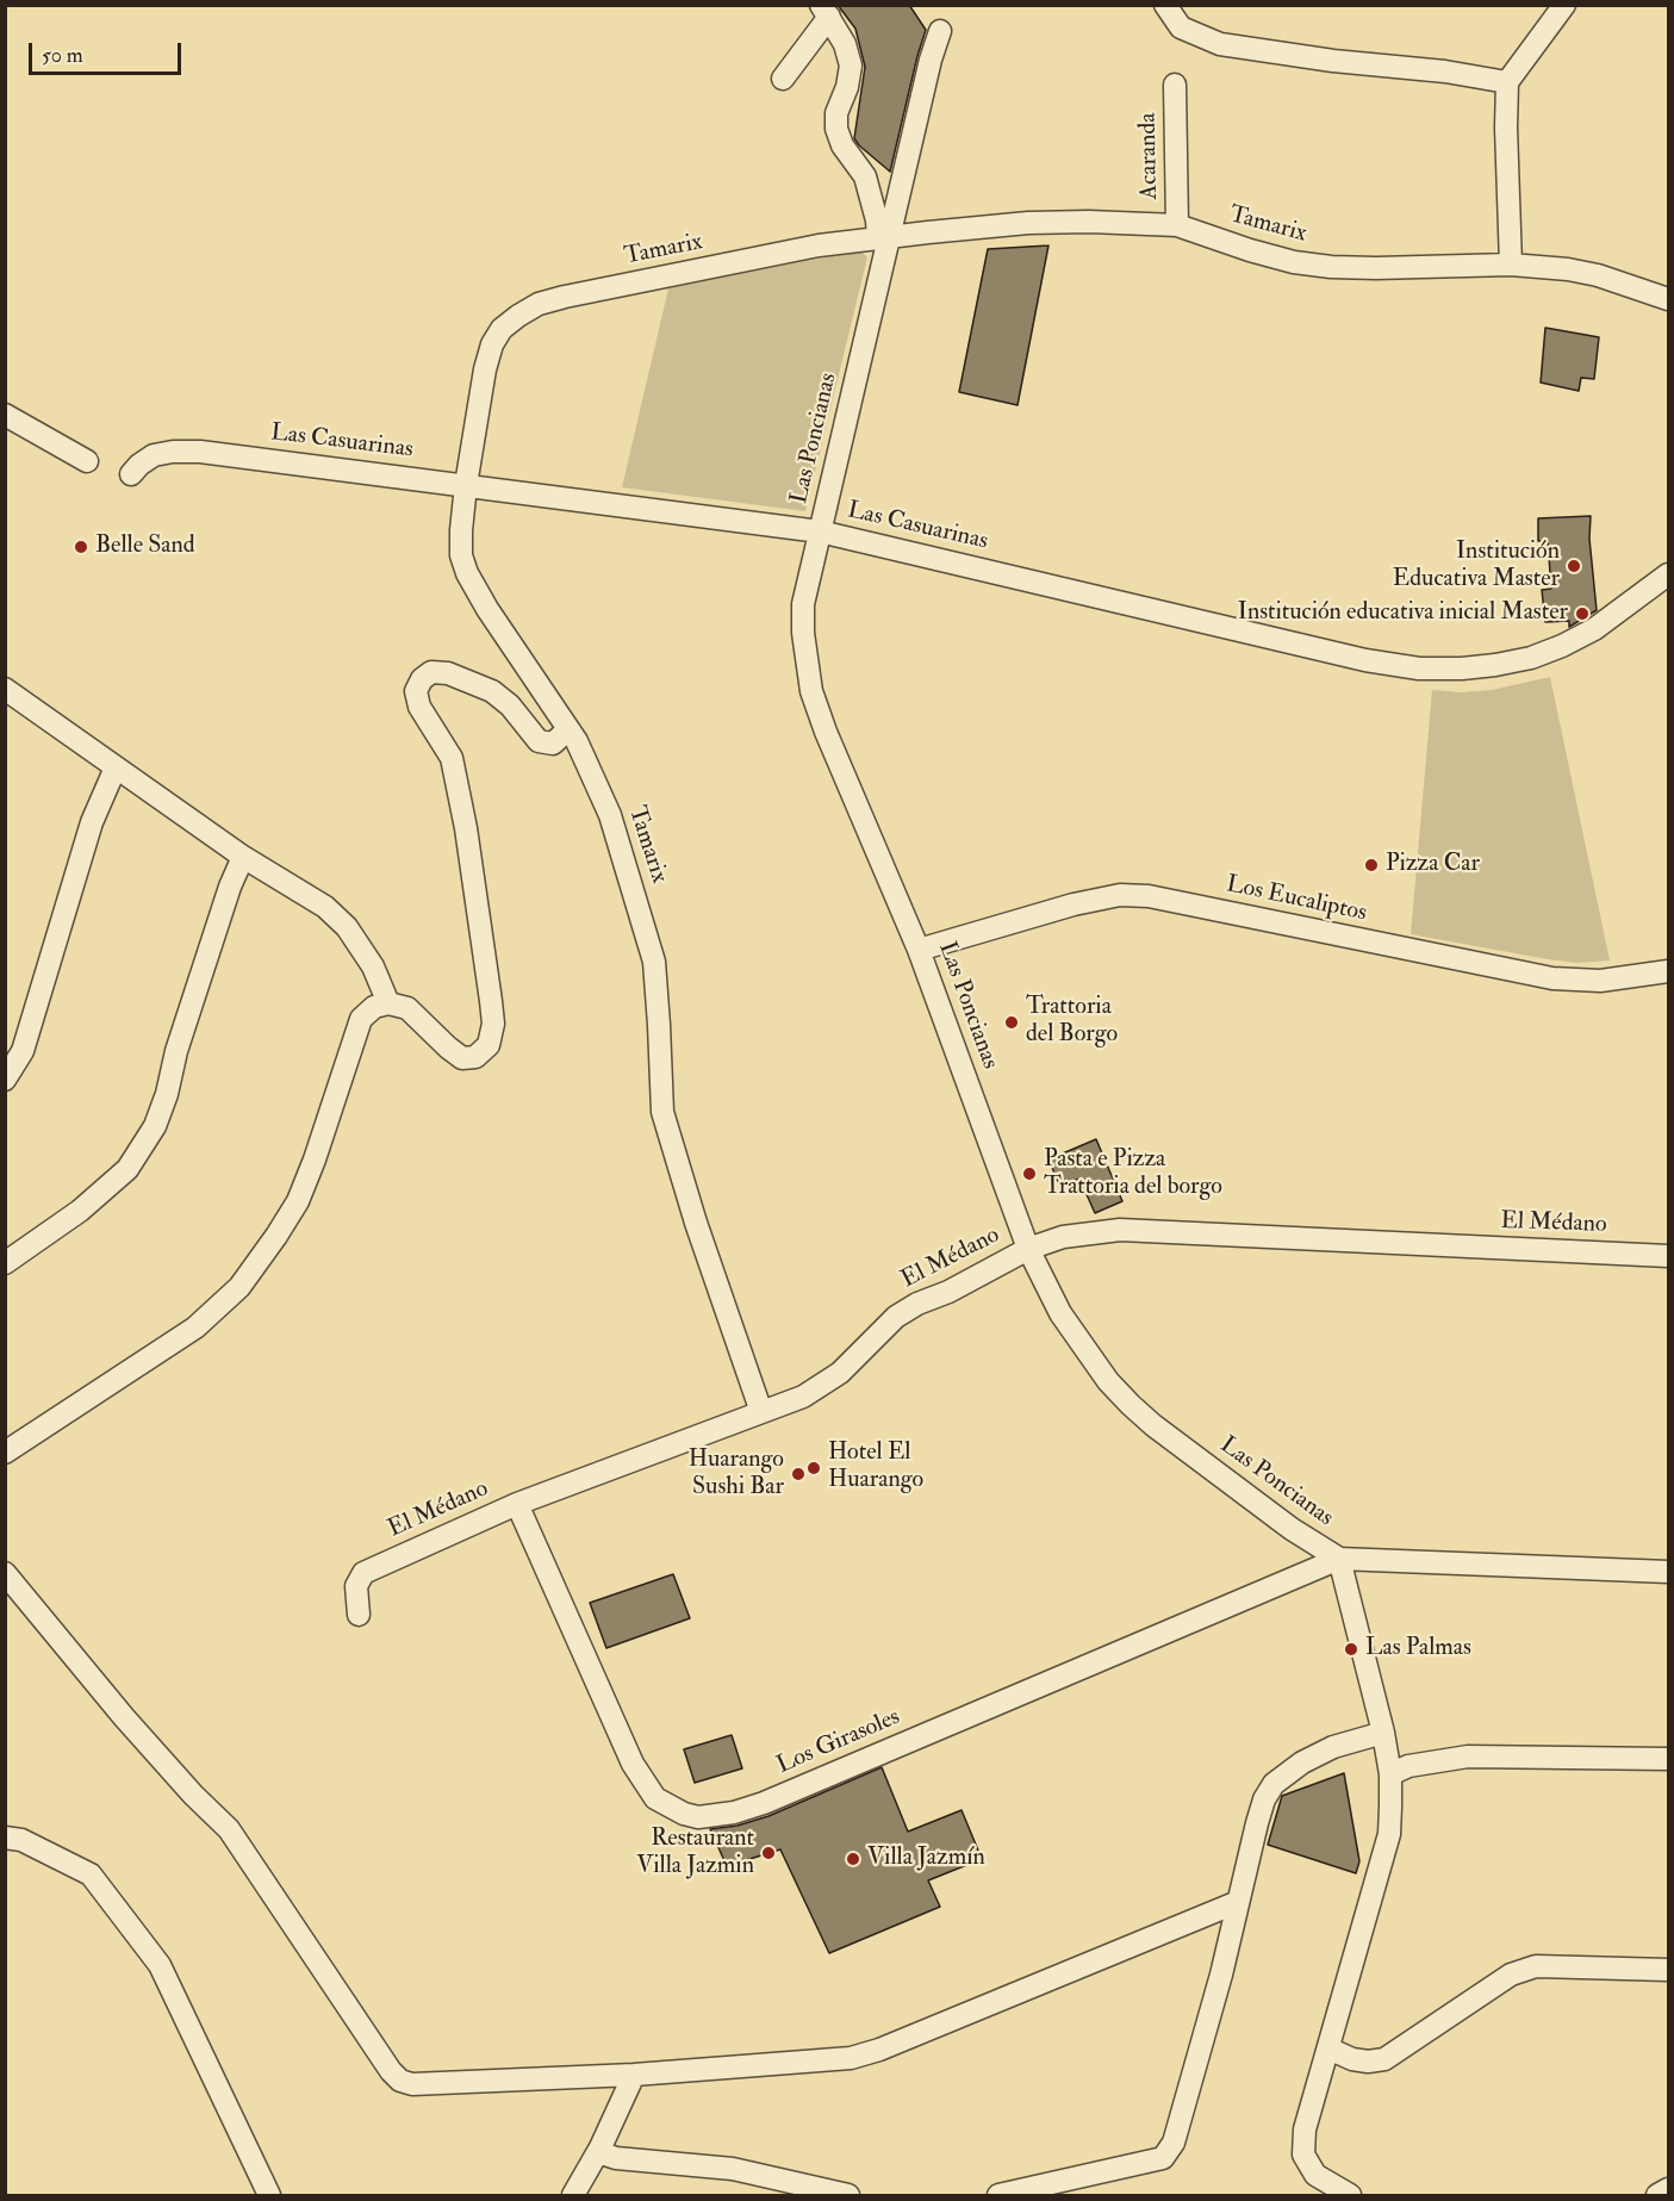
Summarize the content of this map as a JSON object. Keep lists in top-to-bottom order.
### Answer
{
  "streets": {
    "street": [
      "Acaranda",
      "Tamarix",
      "Las Poncianas",
      "Las Casuarinas",
      "Los Eucaliptos",
      "El Médano",
      "Los Girasoles"
    ]
  },
  "crossings": [
    ["Acaranda", "Tamarix"],
    ["Tamarix", "Las Poncianas"],
    ["Tamarix", "Las Casuarinas"],
    ["Tamarix", "El Médano"],
    ["Las Poncianas", "Las Casuarinas"],
    ["Las Poncianas", "Los Eucaliptos"],
    ["Las Poncianas", "El Médano"],
    ["Las Poncianas", "Los Girasoles"],
    ["El Médano", "Los Girasoles"]
  ],
  "places": [
    "Belle Sand",
    "Institución Educativa Master",
    "Institución educativa inicial Master",
    "Pizza Car",
    "Trattoria del Borgo",
    "Pasta e Pizza Trattoria del borgo",
    "Hotel El Huarango",
    "Huarango Sushi Bar",
    "Las Palmas",
    "Restaurant Villa Jazmin",
    "Villa Jazmín"
  ],
  "scale_bar": "50 m"
}
